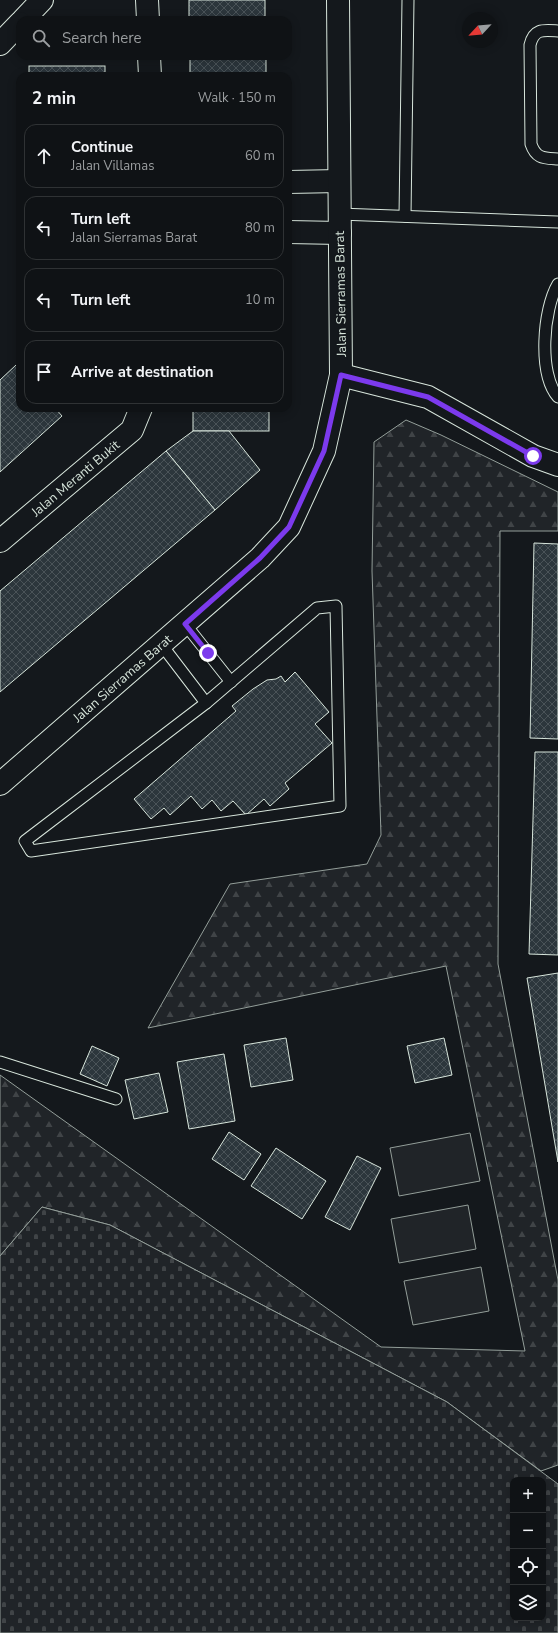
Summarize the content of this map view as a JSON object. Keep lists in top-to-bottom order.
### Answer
{
  "streets": {
    "street": ["Jalan Sierramas Barat", "Jalan Meranti Bukit"]
  },
  "north": "bottom left",
  "page": {
    "search": "Search here",
    "heading": ["2 min", "Walk · 150 m"],
    "list": [
      ["Continue", "Jalan Villamas", "60 m"],
      ["Turn left", "Jalan Sierramas Barat", "80 m"],
      ["Turn left", "10 m"],
      "Arrive at destination"
    ],
    "map_buttons": ["+", "−"]
  }
}
